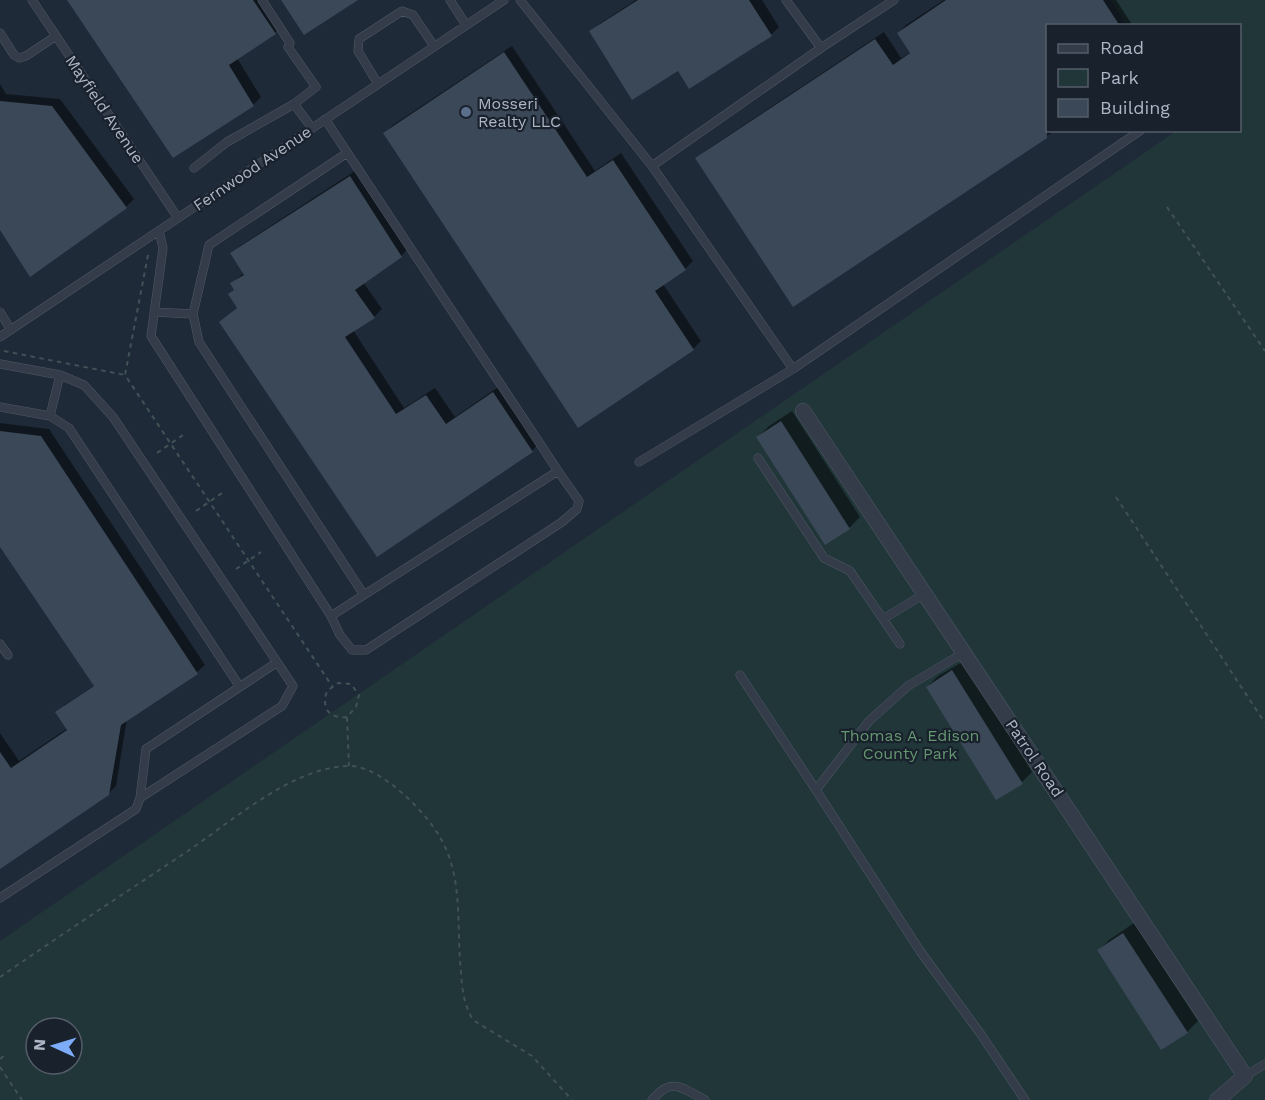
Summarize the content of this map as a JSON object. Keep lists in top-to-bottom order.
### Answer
{
  "streets": {
    "street": ["Patrol Road"],
    "lane": ["Mayfield Avenue", "Fernwood Avenue"]
  },
  "crossings": [
    ["Mayfield Avenue", "Fernwood Avenue"]
  ],
  "parks": ["Thomas A. Edison County Park"],
  "places": ["Mosseri Realty LLC"],
  "legend": ["Road", "Park", "Building"],
  "north": "left"
}
